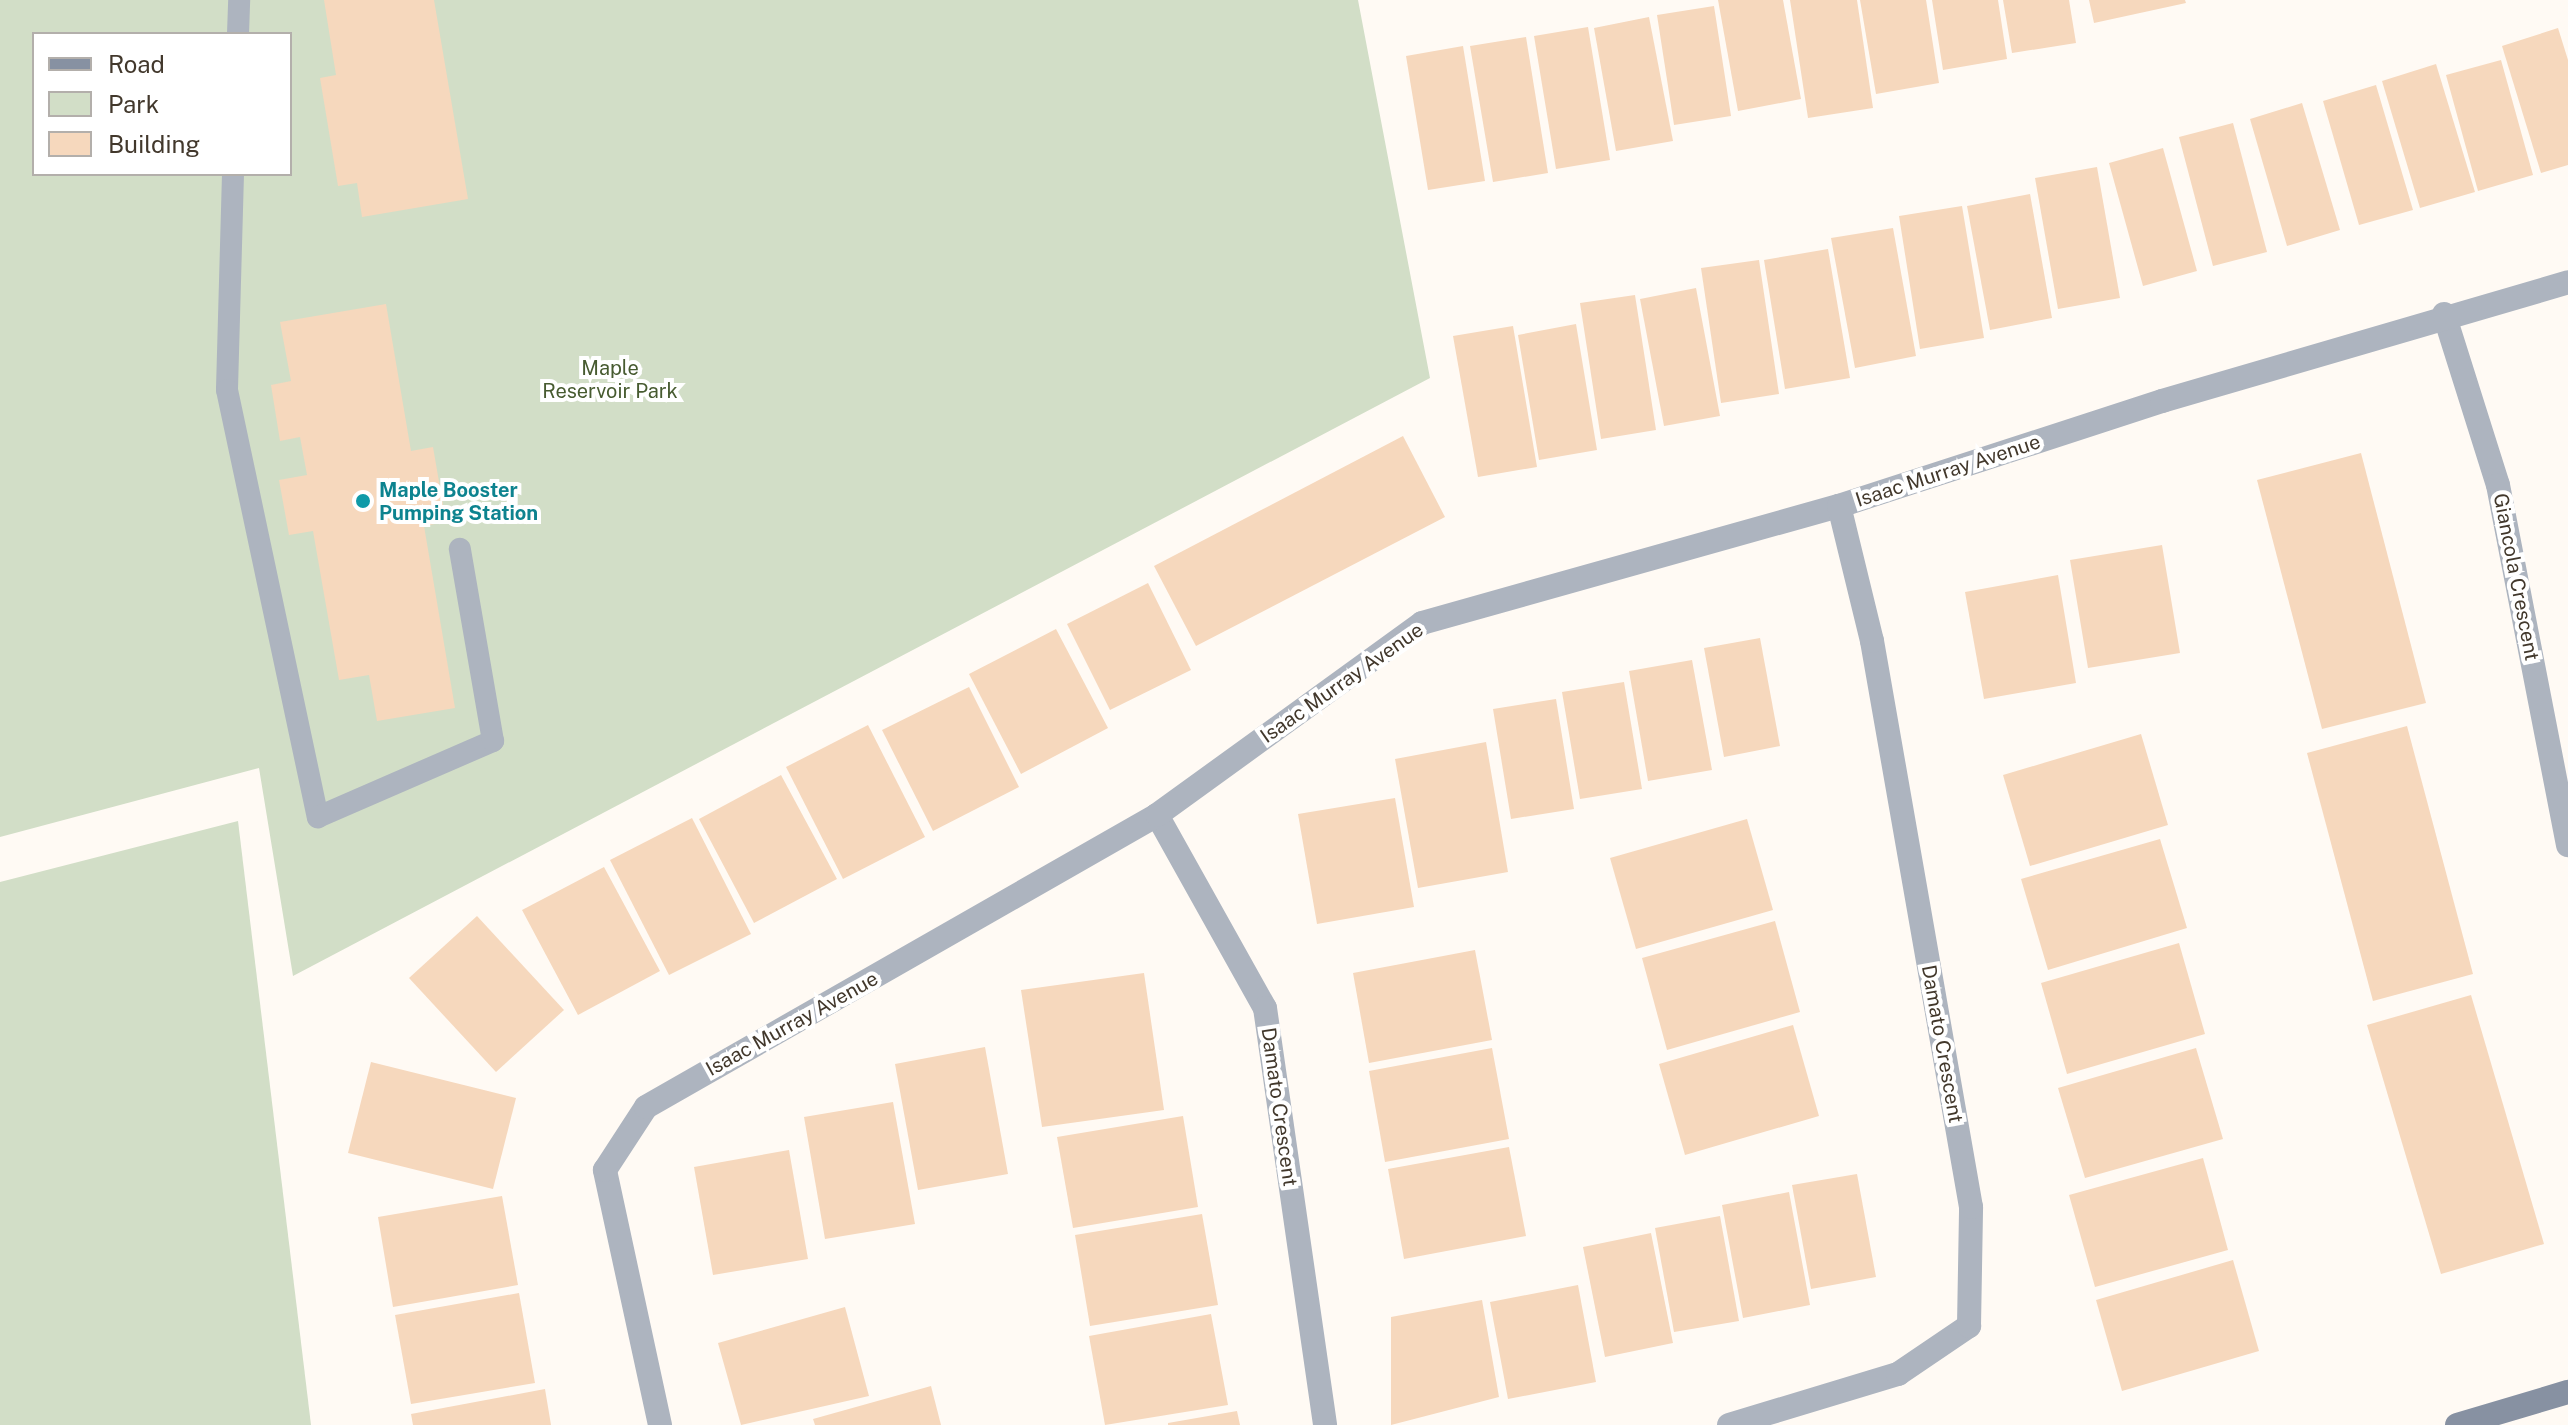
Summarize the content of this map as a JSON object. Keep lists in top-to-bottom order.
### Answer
{
  "streets": {
    "street": ["Isaac Murray Avenue", "Giancola Crescent", "Damato Crescent"]
  },
  "crossings": [
    ["Isaac Murray Avenue", "Giancola Crescent"],
    ["Isaac Murray Avenue", "Damato Crescent"]
  ],
  "parks": ["Maple Reservoir Park"],
  "places": ["Maple Booster Pumping Station"],
  "legend": ["Road", "Park", "Building"]
}
